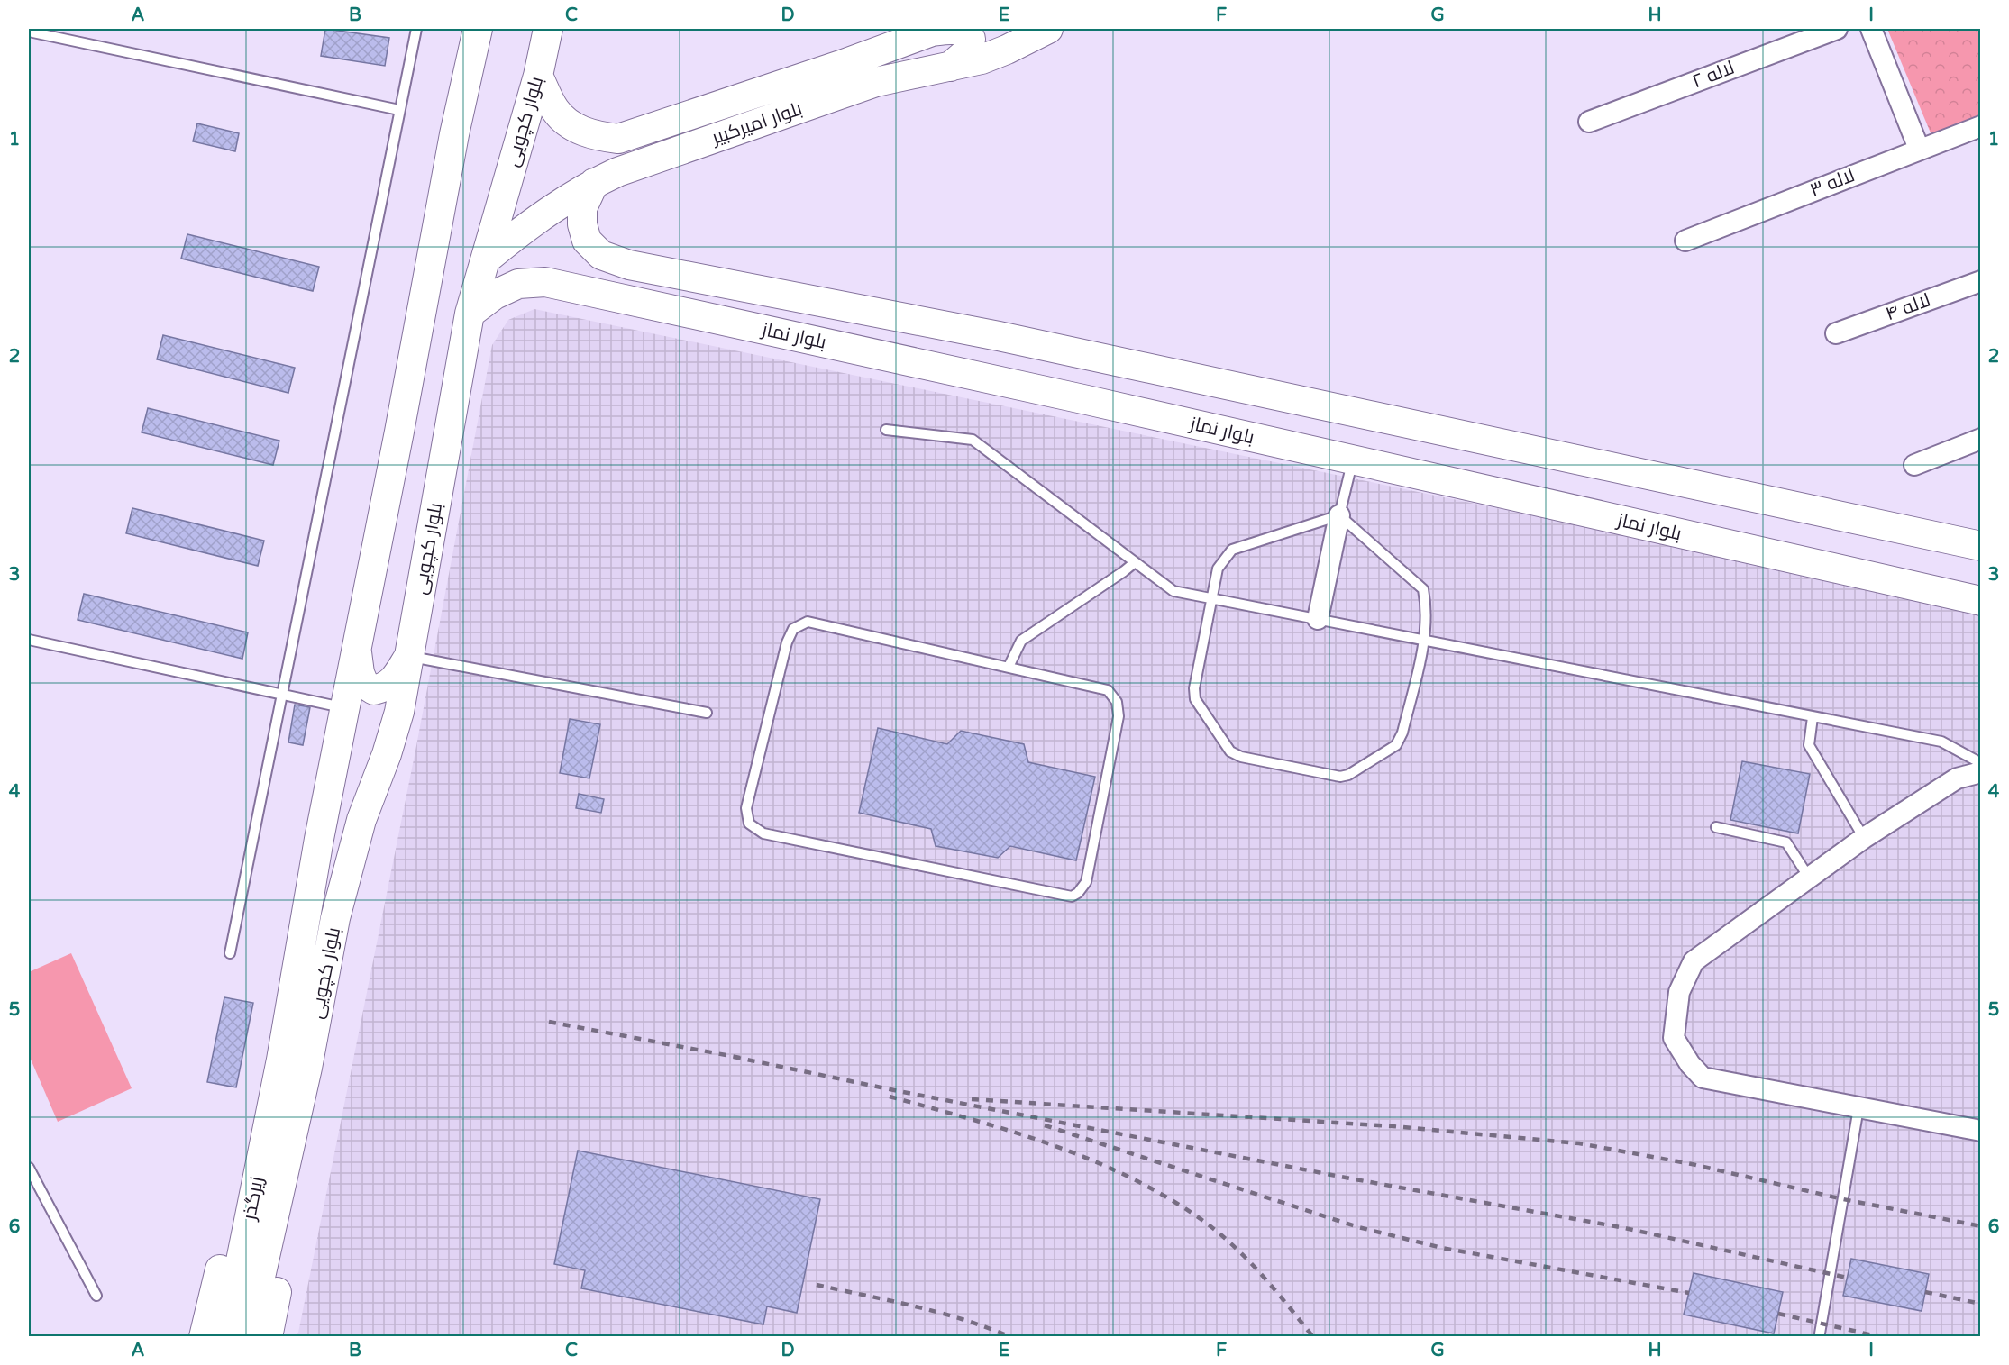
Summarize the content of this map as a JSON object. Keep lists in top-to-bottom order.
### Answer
{
  "streets": {
    "main road": [
      "بلوار کچویی",
      "بلوار امیرکبیر",
      "بلوار نماز",
      "زیرگذر"
    ],
    "street": ["لاله ۲", "لاله ۳", "لاله ۴"]
  },
  "crossings": [
    ["بلوار کچویی", "بلوار امیرکبیر"],
    ["بلوار کچویی", "بلوار نماز"],
    ["بلوار کچویی", "زیرگذر"],
    ["بلوار امیرکبیر", "بلوار نماز"]
  ],
  "grid": {
    "columns": [
      "A",
      "B",
      "C",
      "D",
      "E",
      "F",
      "G",
      "H",
      "I"
    ],
    "rows": [
      "1",
      "2",
      "3",
      "4",
      "5",
      "6"
    ]
  }
}
